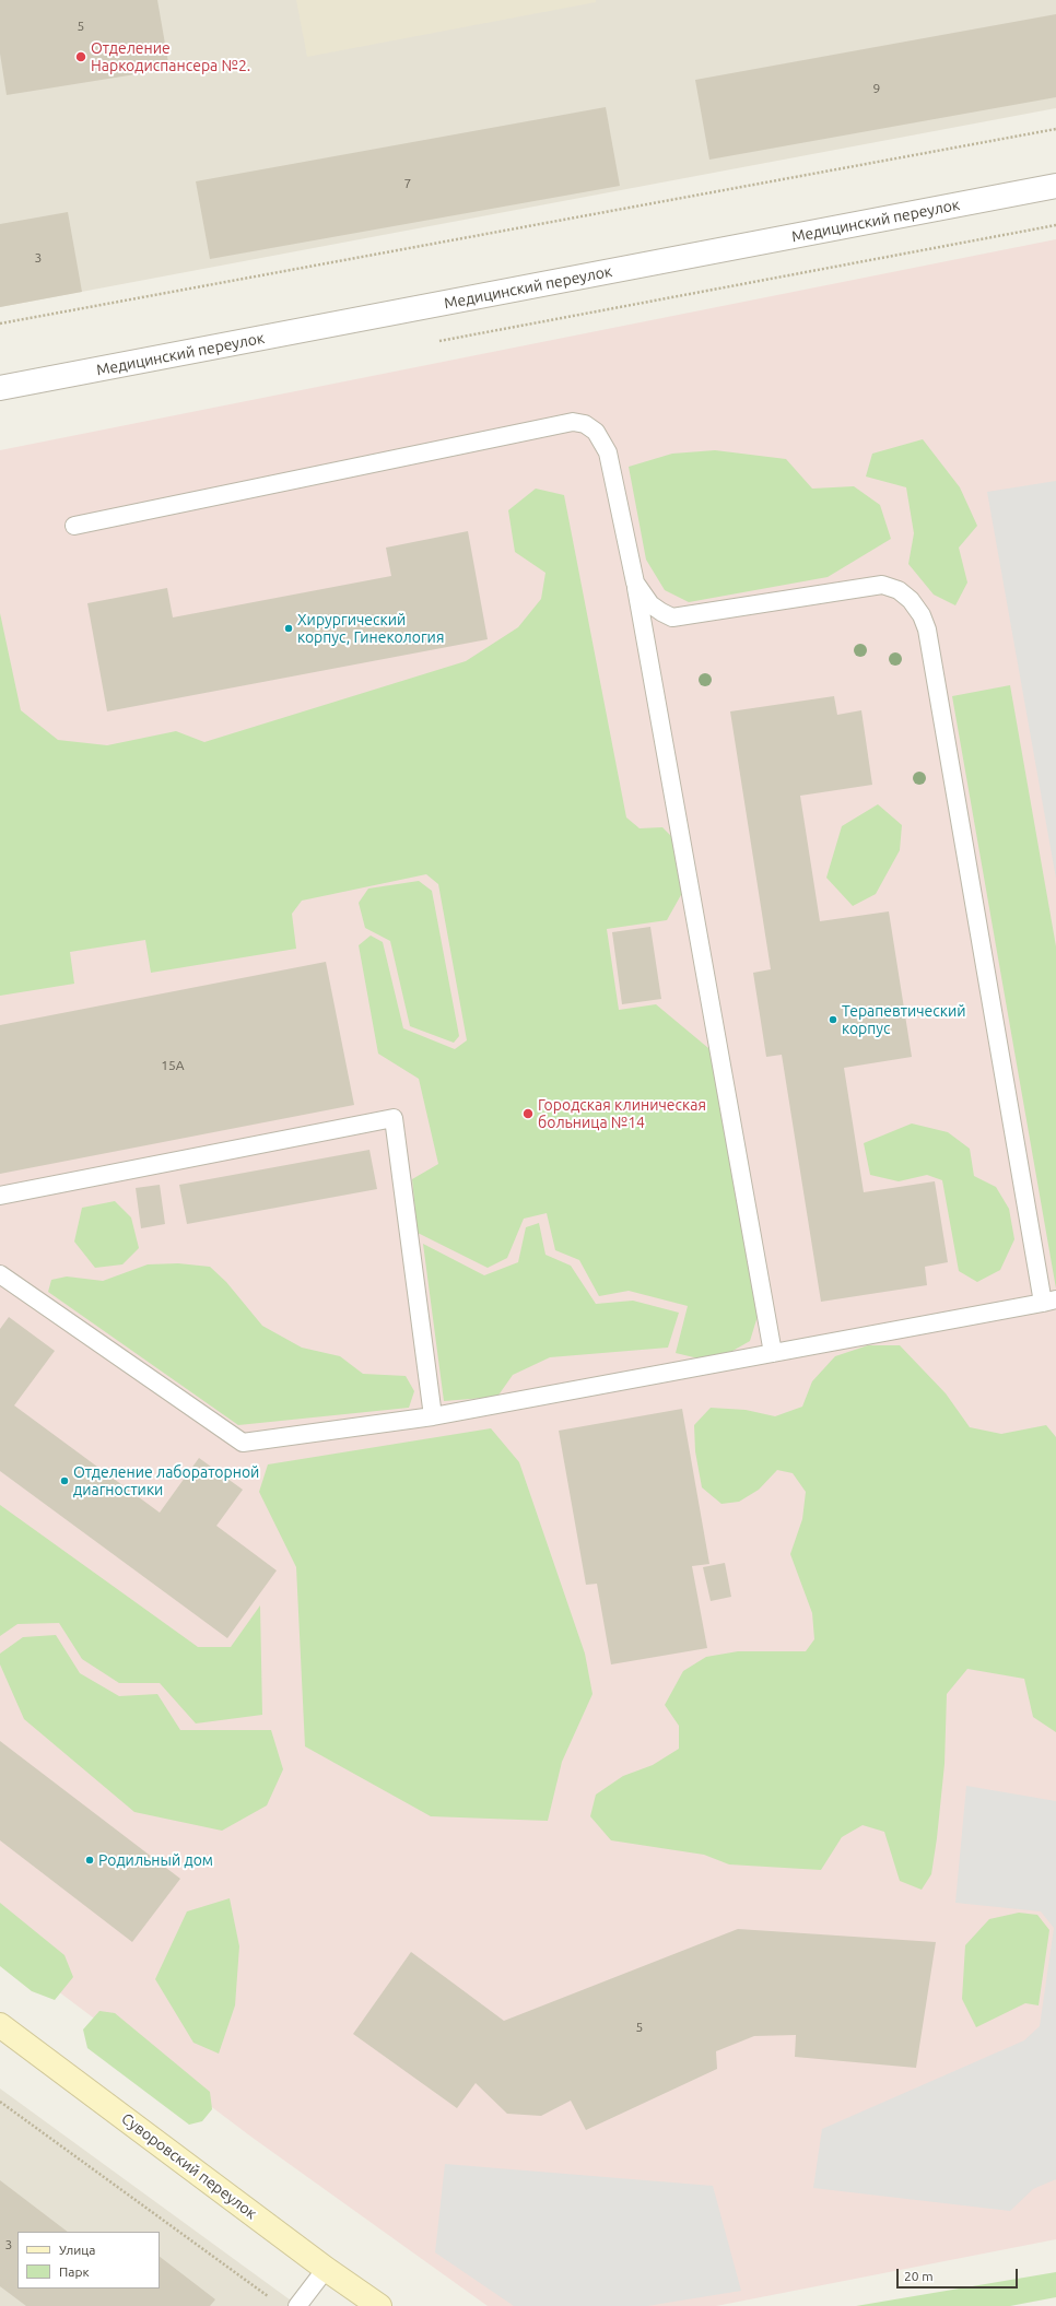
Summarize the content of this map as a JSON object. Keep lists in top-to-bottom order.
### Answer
{
  "streets": {
    "street": ["Медицинский переулок", "Суворовский переулок"]
  },
  "places": [
    "Отделение Наркодиспансера №2.",
    "Хирургический корпус, Гинекология",
    "Терапевтический корпус",
    "Городская клиническая больница №14",
    "Отделение лабораторной диагностики",
    "Родильный дом"
  ],
  "house_numbers": [
    "5",
    "9",
    "7",
    "3",
    "15А",
    "5",
    "3"
  ],
  "legend": ["Улица", "Парк"],
  "scale_bar": "20 m"
}
